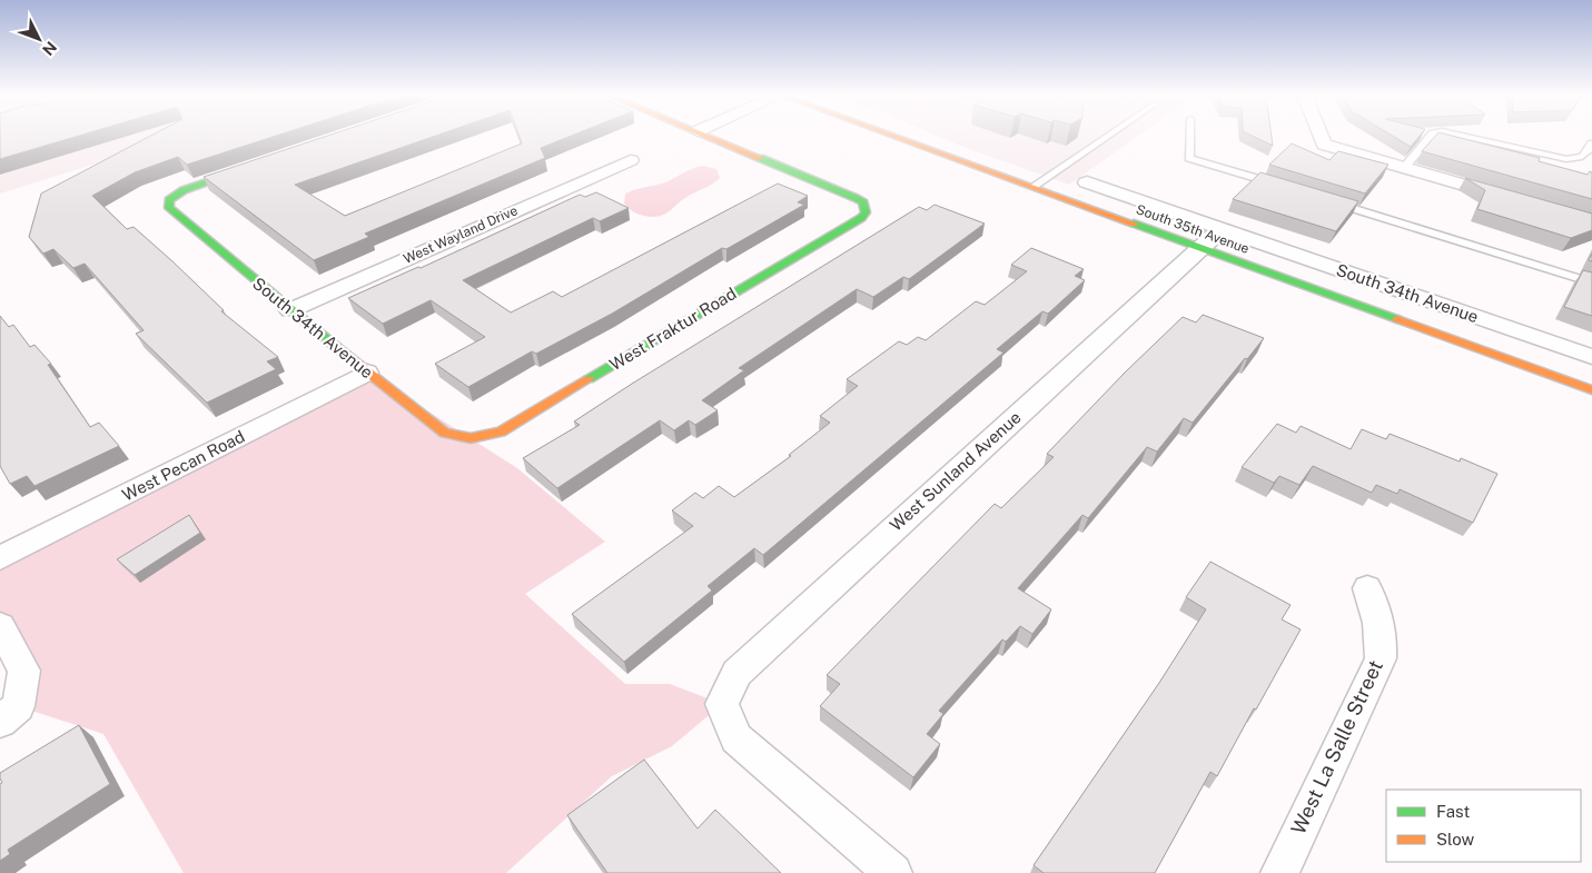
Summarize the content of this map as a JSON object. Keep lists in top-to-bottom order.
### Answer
{
  "streets": {
    "street": [
      "South 35th Avenue",
      "West Wayland Drive",
      "South 34th Avenue",
      "West Fraktur Road",
      "West Pecan Road",
      "West Sunland Avenue",
      "West La Salle Street"
    ]
  },
  "crossings": [
    ["South 35th Avenue", "West Sunland Avenue"],
    ["West Wayland Drive", "South 34th Avenue"],
    ["South 34th Avenue", "West Fraktur Road"],
    ["South 34th Avenue", "West Pecan Road"]
  ],
  "legend": ["Fast", "Slow"],
  "north": "bottom right"
}
